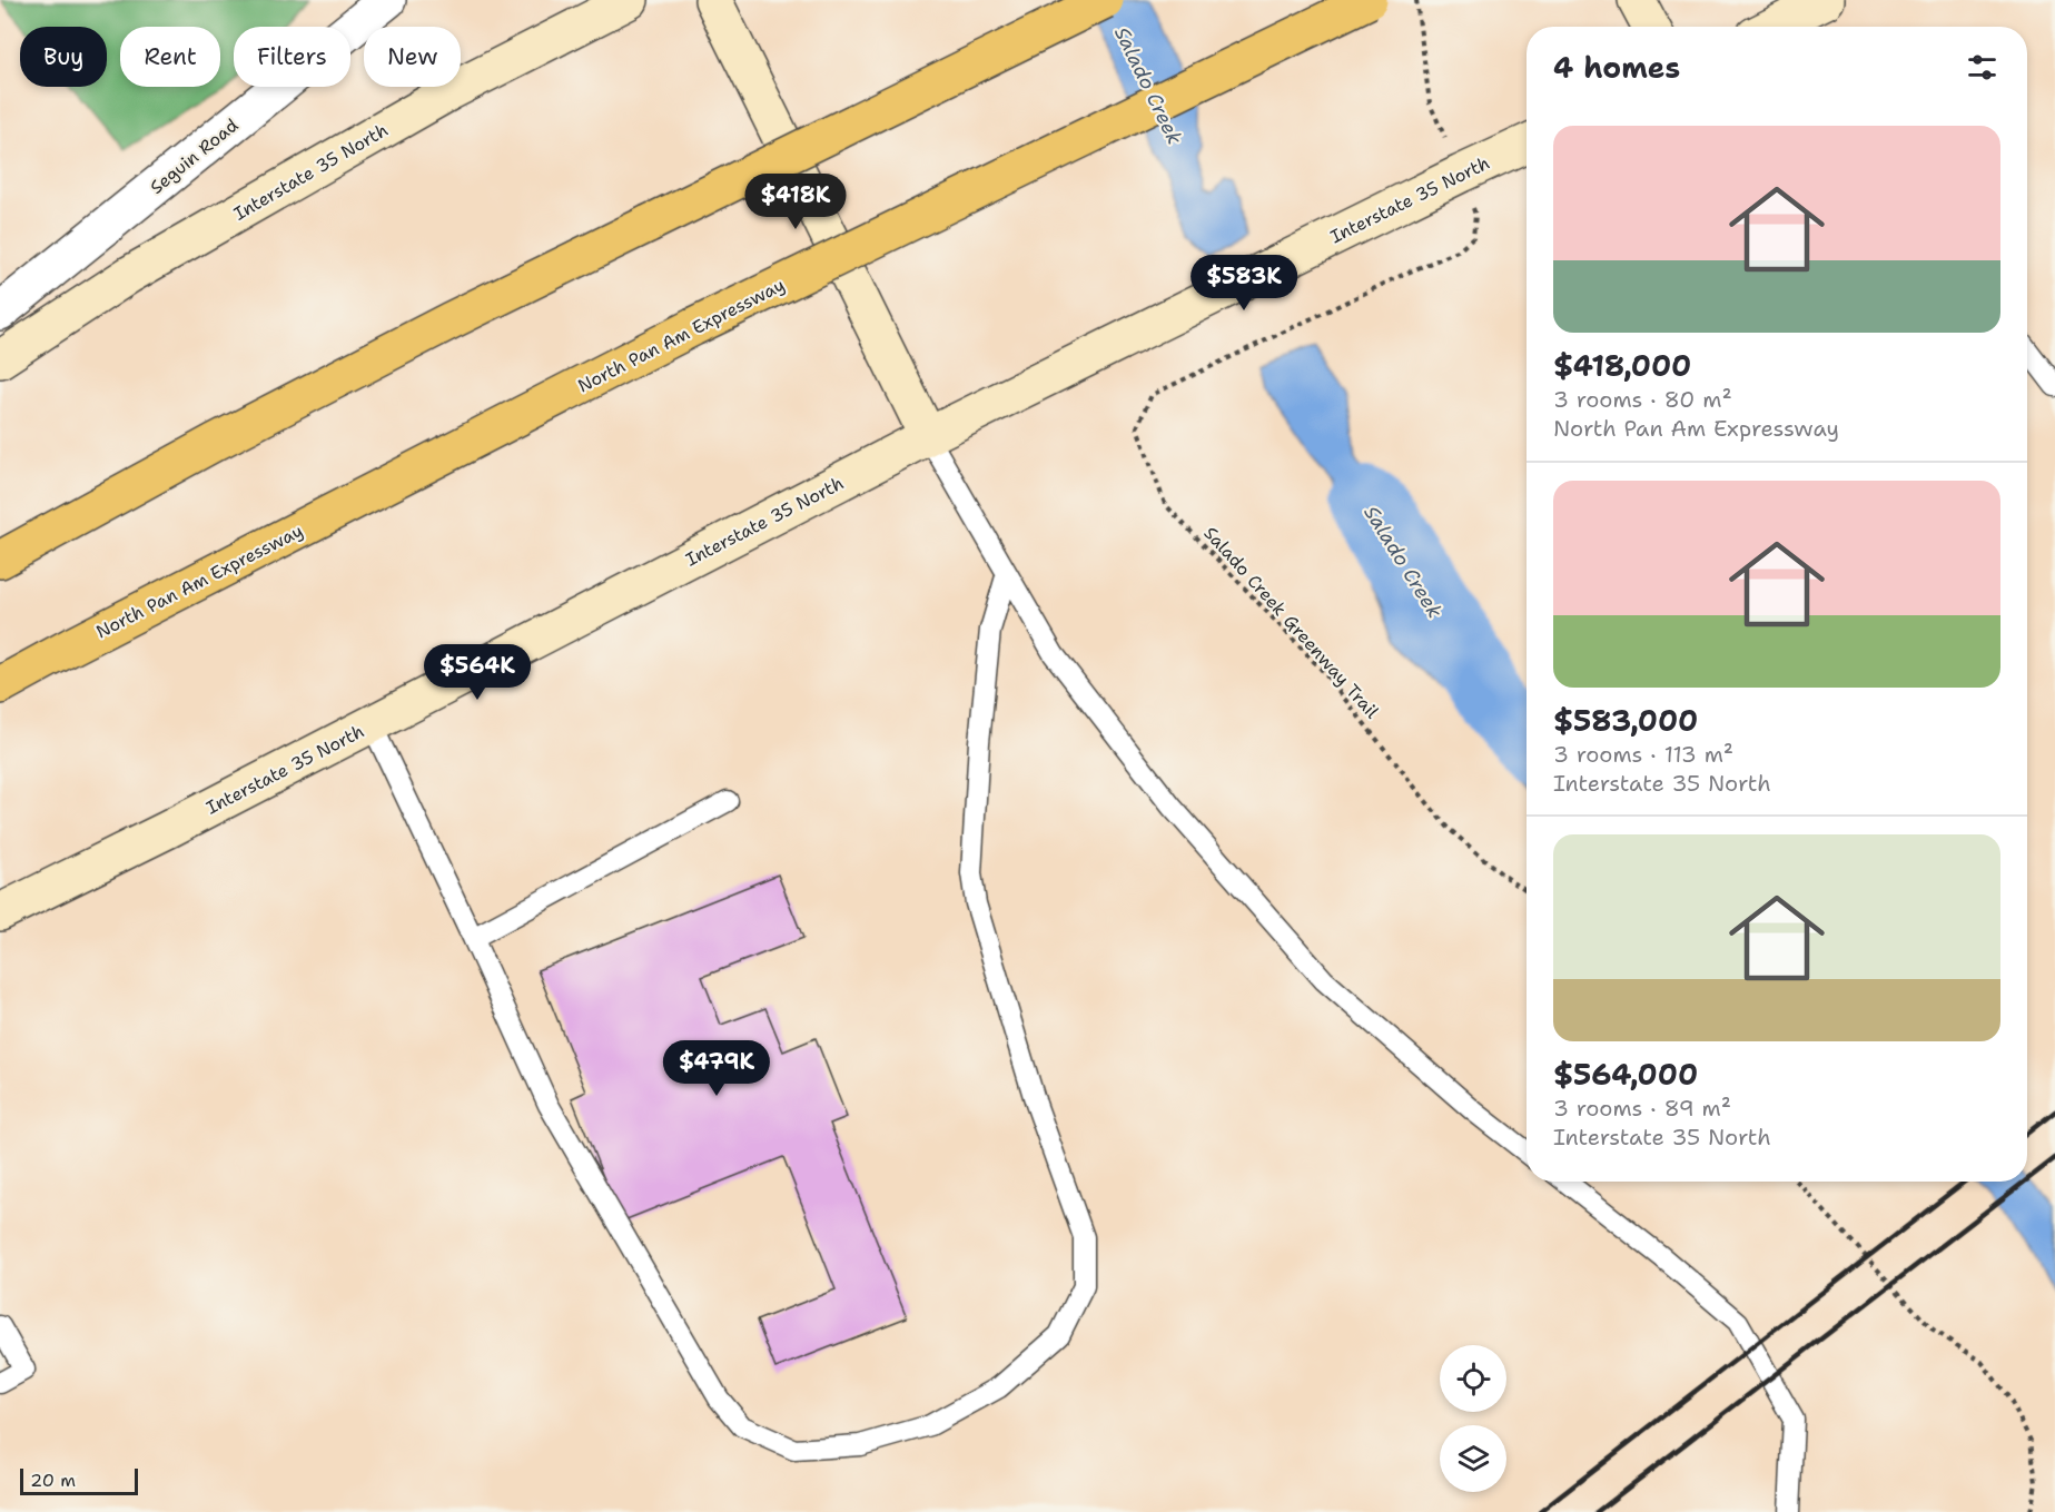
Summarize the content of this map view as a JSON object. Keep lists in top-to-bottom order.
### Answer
{
  "streets": {
    "highway": ["North Pan Am Expressway"],
    "main road": ["Interstate 35 North"],
    "street": ["Seguin Road"],
    "path": ["Salado Creek Greenway Trail"]
  },
  "water": ["Salado Creek"],
  "scale_bar": "20 m",
  "page": {
    "chip": [
      "Buy",
      "Rent",
      "Filters",
      "New"
    ],
    "heading": "4 homes",
    "list": [
      {
        "name": "$418,000",
        "note": "3 rooms · 80 m² · North Pan Am Expressway"
      },
      {
        "name": "$583,000",
        "note": "3 rooms · 113 m² · Interstate 35 North"
      },
      {
        "name": "$564,000",
        "note": "3 rooms · 89 m² · Interstate 35 North"
      }
    ],
    "price": [
      "$418K",
      "$583K",
      "$564K",
      "$479K"
    ],
    "scale": "20 m"
  }
}
